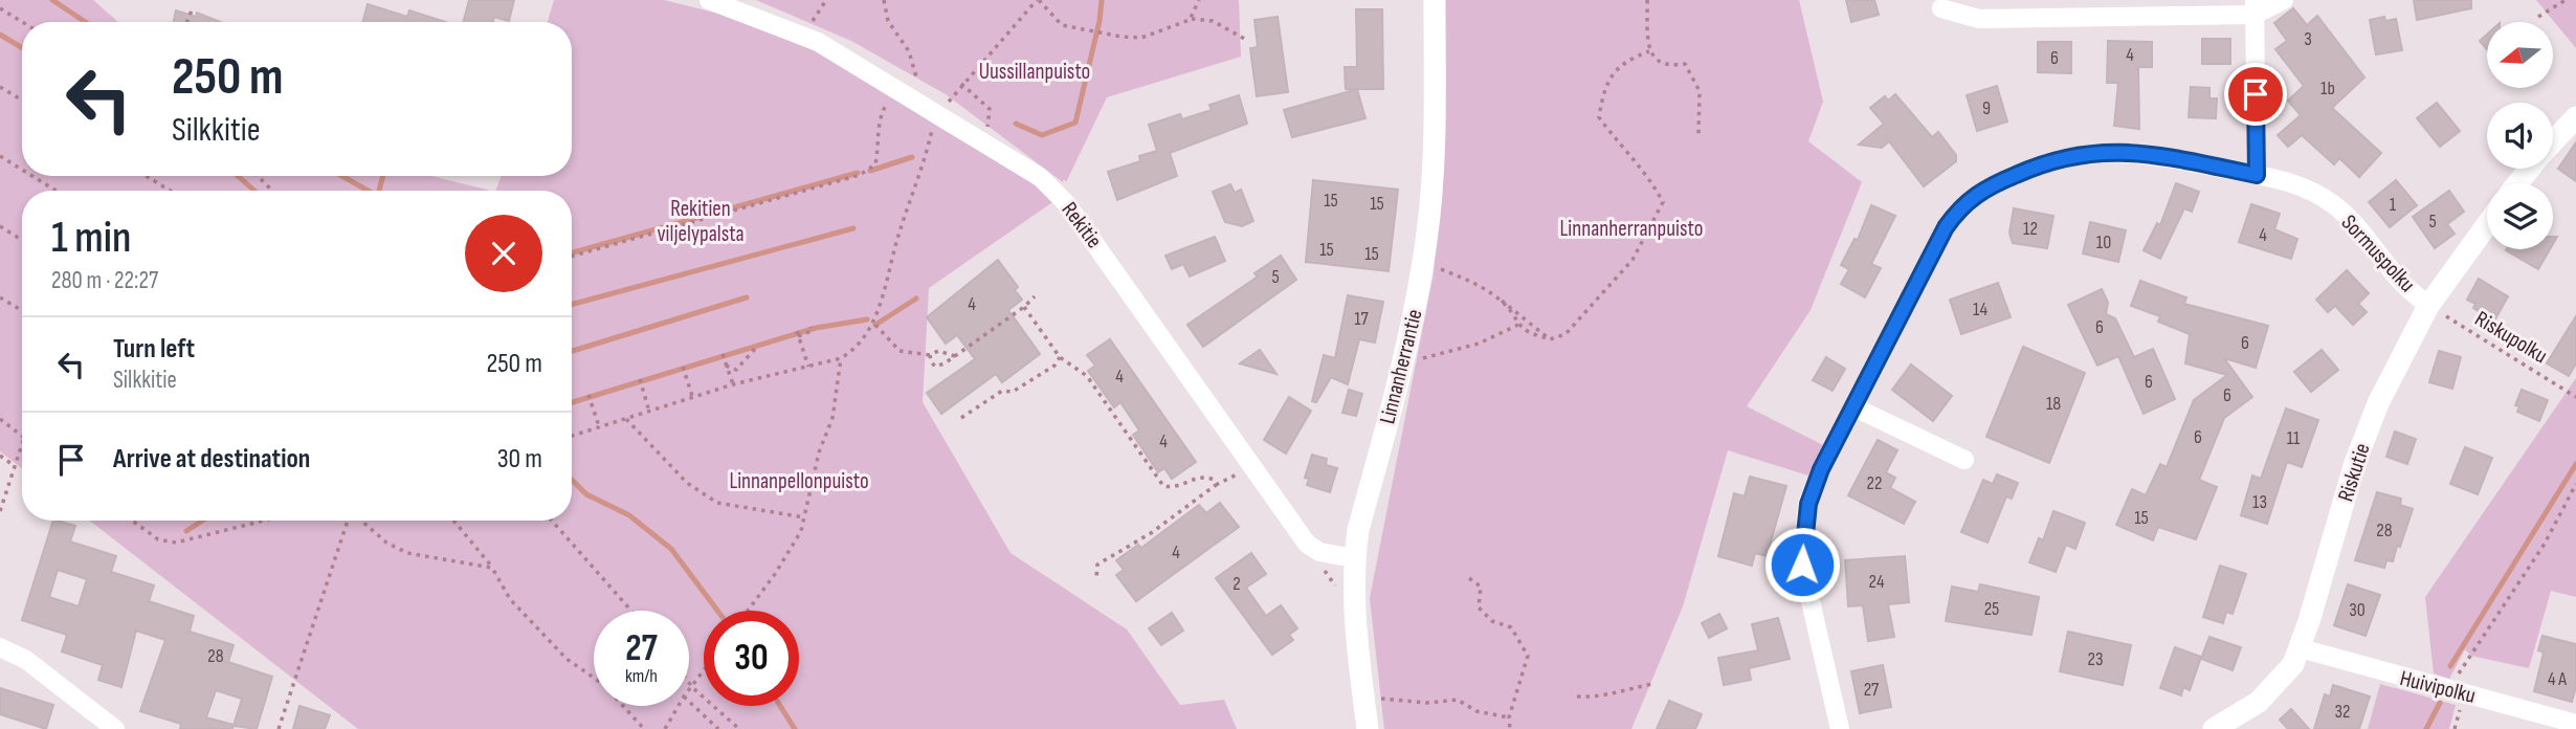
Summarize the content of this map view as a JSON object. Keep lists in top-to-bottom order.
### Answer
{
  "streets": {
    "street": [
      "Rekitie",
      "Sormuspolku",
      "Linnanherrantie",
      "Riskutie",
      "Huivipolku"
    ],
    "path": ["Riskupolku"]
  },
  "crossings": [
    ["Sormuspolku", "Riskupolku"],
    ["Sormuspolku", "Riskutie"],
    ["Riskupolku", "Riskutie"],
    ["Riskutie", "Huivipolku"]
  ],
  "parks": [
    "Uussillanpuisto",
    "Rekitien viljelypalsta",
    "Linnanherranpuisto",
    "Linnanpellonpuisto"
  ],
  "house_numbers": [
    "3",
    "4",
    "6",
    "1b",
    "9",
    "15",
    "15",
    "1",
    "5",
    "12",
    "4",
    "10",
    "15",
    "15",
    "5",
    "4",
    "14",
    "17",
    "6",
    "6",
    "4",
    "6",
    "6",
    "18",
    "6",
    "11",
    "4",
    "22",
    "13",
    "15",
    "28",
    "4",
    "24",
    "2",
    "25",
    "30",
    "28",
    "23",
    "4 A",
    "27",
    "32"
  ],
  "north": "left",
  "page": {
    "turn": ["250 m", "Silkkitie"],
    "heading": ["1 min", "280 m · 22:27"],
    "list": [
      {
        "name": "Turn left",
        "note": "Silkkitie",
        "value": "250 m"
      },
      {
        "name": "Arrive at destination",
        "value": "30 m"
      }
    ],
    "speed": "27 km/h",
    "limit": "30"
  }
}
